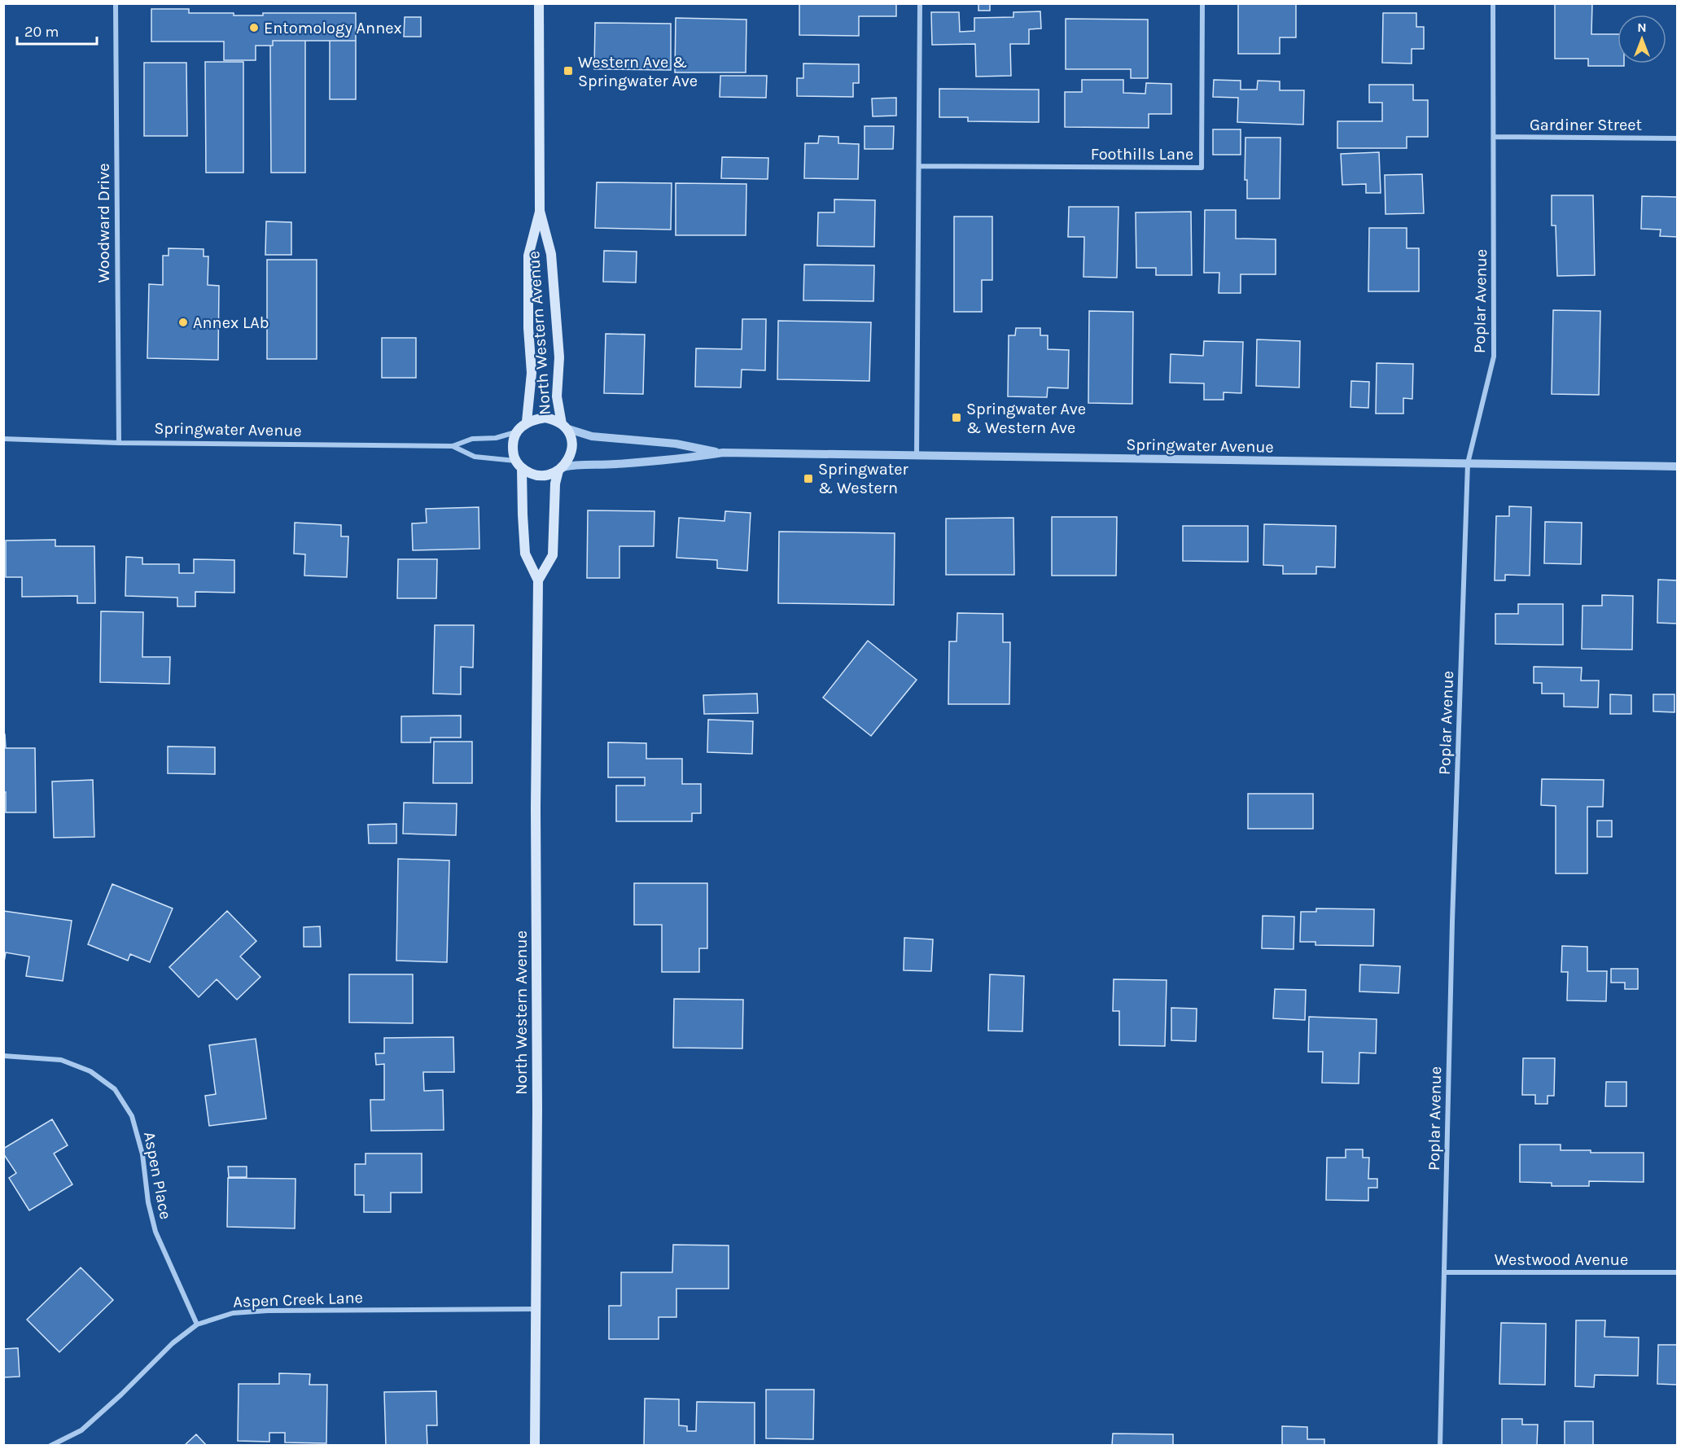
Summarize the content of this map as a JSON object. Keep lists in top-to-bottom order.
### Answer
{
  "streets": {
    "main road": ["North Western Avenue"],
    "street": [
      "Gardiner Street",
      "Foothills Lane",
      "Woodward Drive",
      "Poplar Avenue",
      "Springwater Avenue",
      "Aspen Place",
      "Westwood Avenue",
      "Aspen Creek Lane"
    ]
  },
  "crossings": [
    ["Gardiner Street", "Poplar Avenue"],
    ["Woodward Drive", "Springwater Avenue"],
    ["Poplar Avenue", "Springwater Avenue"],
    ["Poplar Avenue", "Westwood Avenue"],
    ["North Western Avenue", "Springwater Avenue"],
    ["North Western Avenue", "Aspen Creek Lane"],
    ["Aspen Place", "Aspen Creek Lane"]
  ],
  "places": {
    "other": ["Entomology Annex", "Annex LAb"],
    "transit": ["Western Ave & Springwater Ave", "Springwater Ave & Western Ave", "Springwater & Western"]
  },
  "scale_bar": "20 m",
  "north": "top"
}
